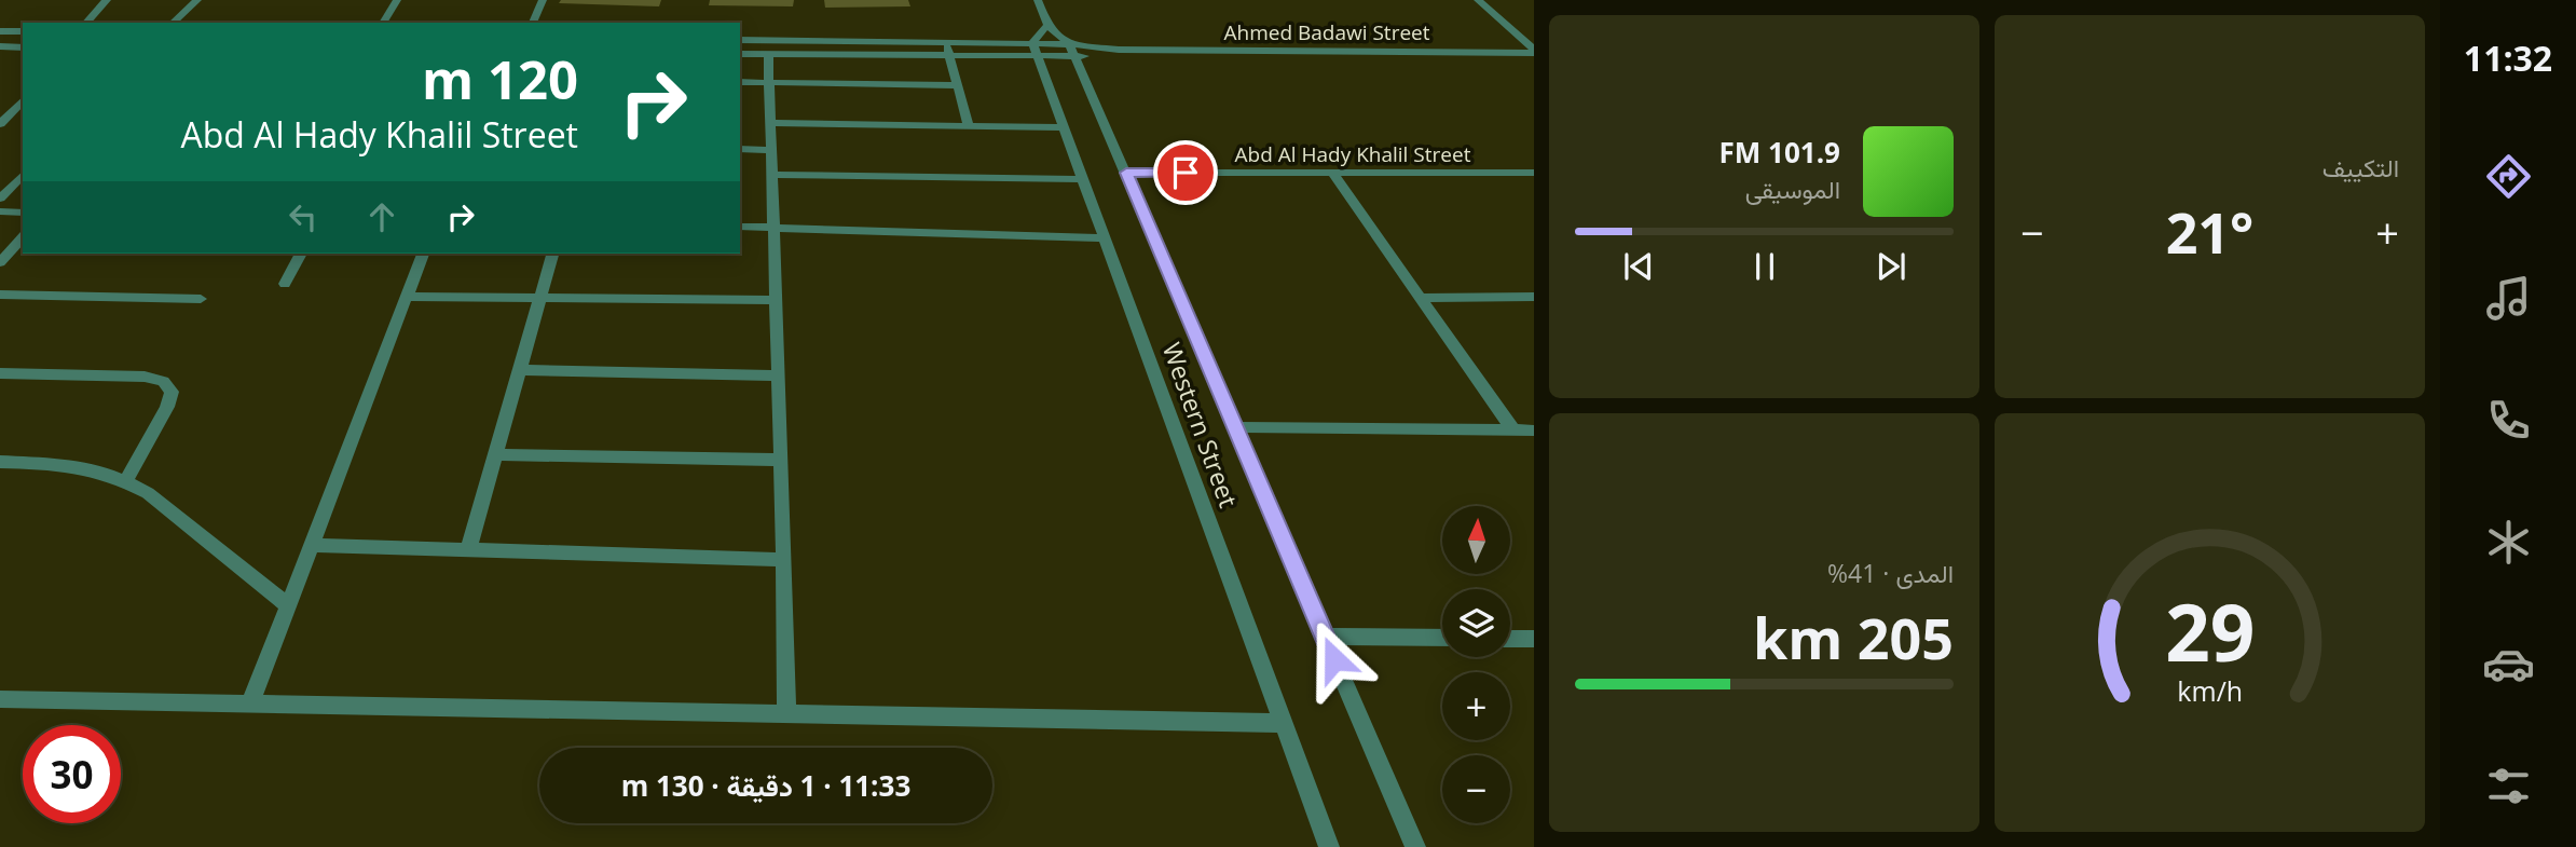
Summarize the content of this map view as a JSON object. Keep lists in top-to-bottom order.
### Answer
{
  "streets": {
    "street": ["Ahmed Badawi Street", "Abd Al Hady Khalil Street", "Western Street"]
  },
  "crossings": [
    ["Ahmed Badawi Street", "Western Street"],
    ["Abd Al Hady Khalil Street", "Western Street"]
  ],
  "north": "top",
  "page": {
    "tabs": "11:32",
    "tile": [
      "التكييف",
      ["المدى · 41%", "205 km"]
    ],
    "turn": ["120 m", "Abd Al Hady Khalil Street"],
    "song": ["101.9 FM", "الموسيقى"],
    "heat": ["−", "21°", "+"],
    "map_buttons": ["+", "−"],
    "limit": "30",
    "trip": "11:33 · 1 دقيقة · 130 m",
    "gauge": ["29", "km/h"]
  }
}
